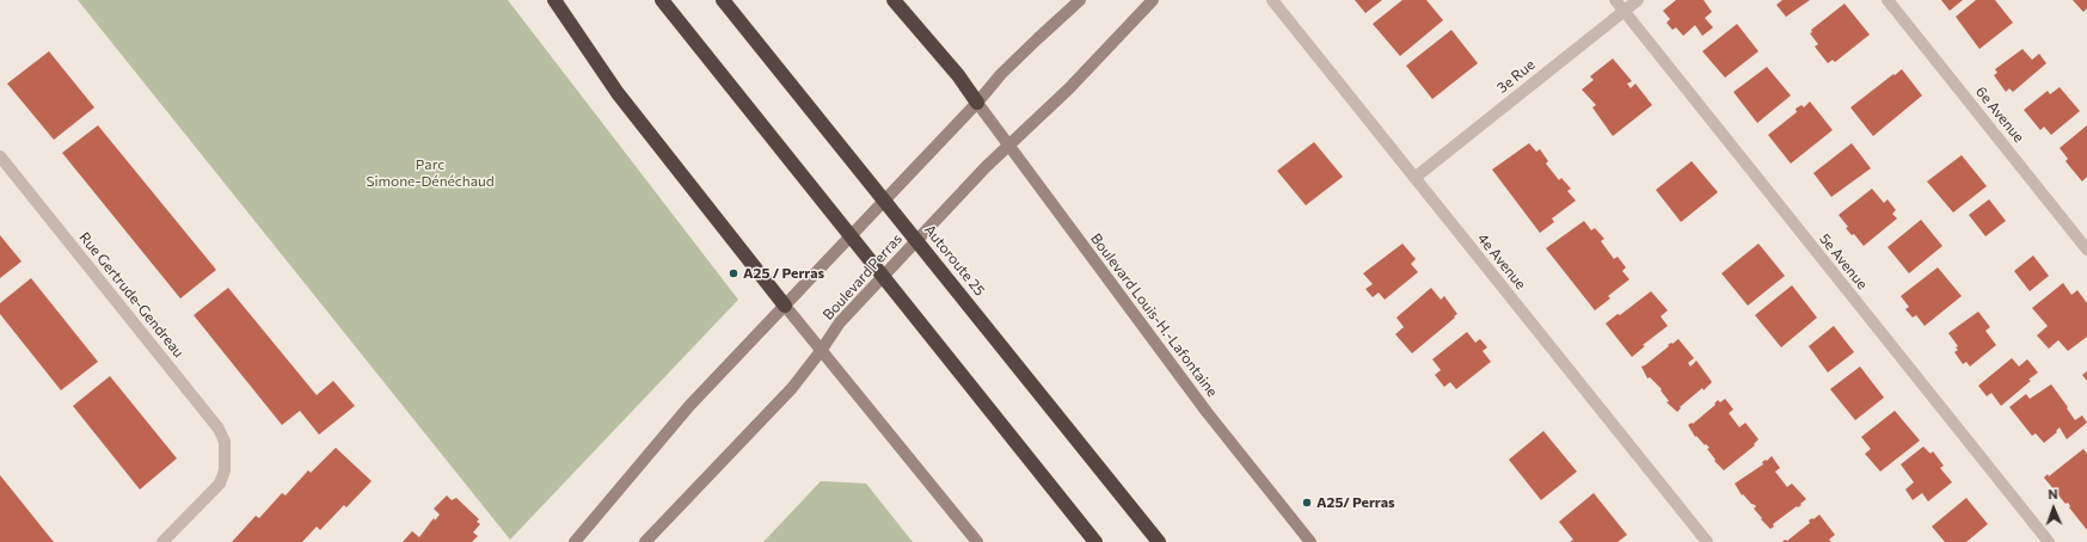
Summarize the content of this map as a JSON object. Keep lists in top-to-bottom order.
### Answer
{
  "streets": {
    "highway": ["Autoroute 25"],
    "main road": ["Boulevard Perras", "Boulevard Louis-H.-Lafontaine"],
    "street": [
      "3e Rue",
      "6e Avenue",
      "4e Avenue",
      "5e Avenue",
      "Rue Gertrude-Gendreau"
    ]
  },
  "crossings": [
    ["3e Rue", "4e Avenue"],
    ["3e Rue", "5e Avenue"],
    ["Boulevard Perras", "Boulevard Louis-H.-Lafontaine"]
  ],
  "parks": ["Parc Simone-Dénéchaud"],
  "places": ["A25 / Perras", "A25/ Perras"],
  "north": "top"
}
